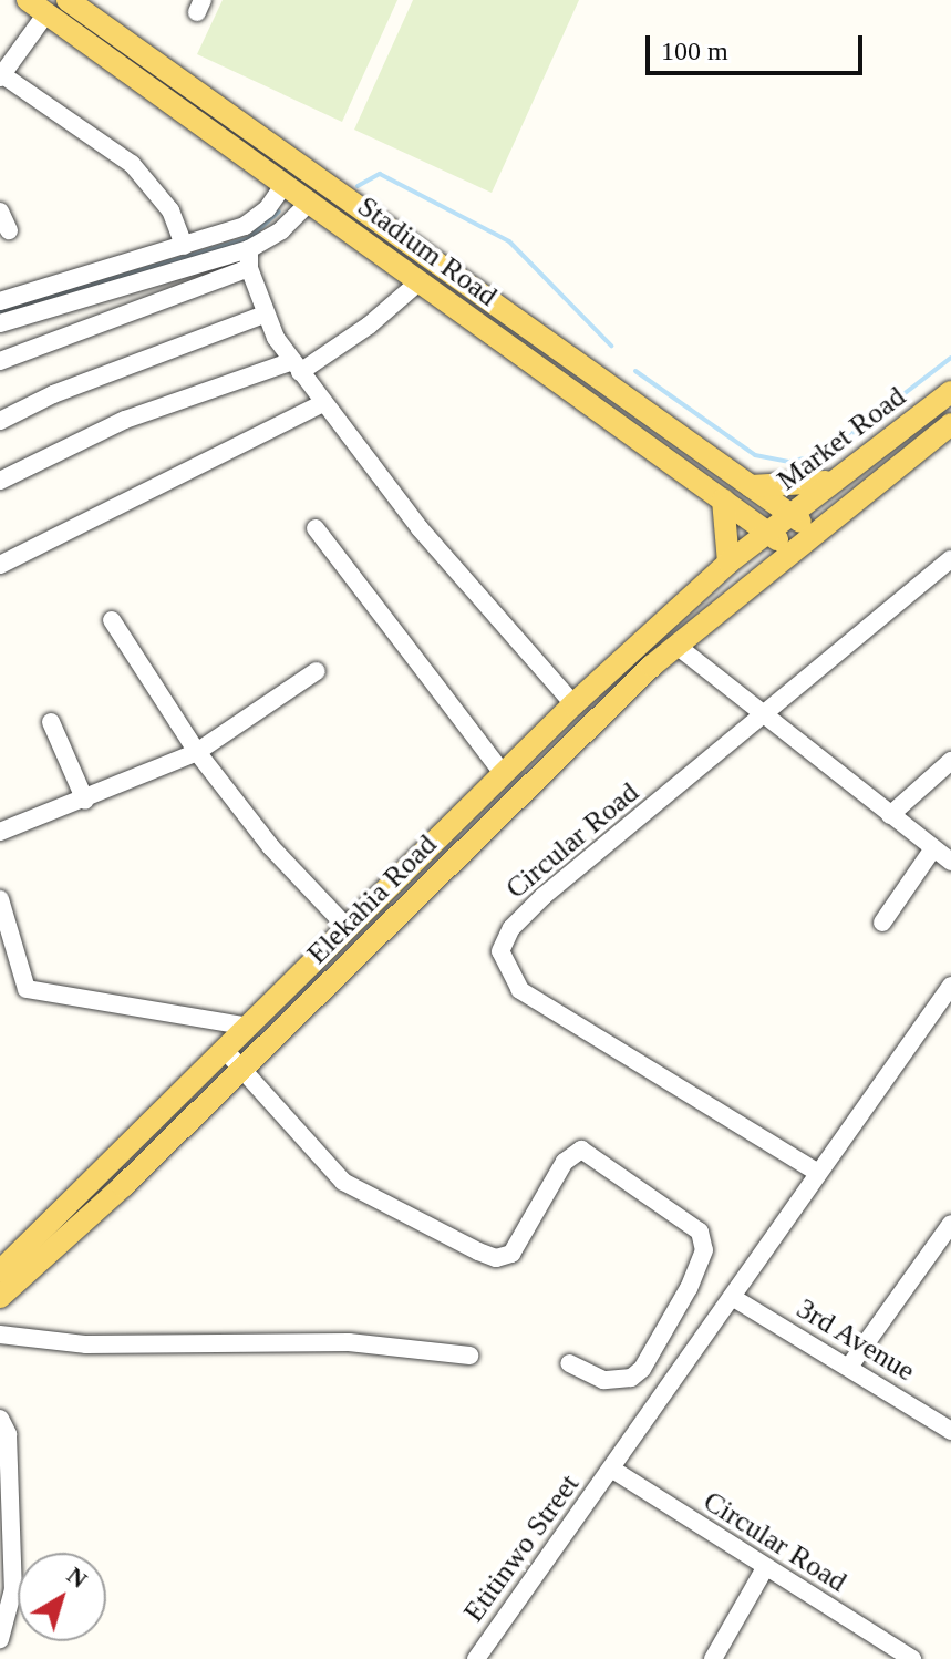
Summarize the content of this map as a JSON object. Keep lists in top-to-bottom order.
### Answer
{
  "streets": {
    "main road": ["Stadium Road", "Market Road", "Elekahia Road"],
    "street": ["Circular Road", "3rd Avenue", "Etitinwo Street"]
  },
  "crossings": [
    ["Stadium Road", "Market Road"],
    ["Stadium Road", "Elekahia Road"],
    ["Market Road", "Elekahia Road"],
    ["Circular Road", "Etitinwo Street"],
    ["3rd Avenue", "Etitinwo Street"]
  ],
  "scale_bar": "100 m",
  "north": "top right"
}
